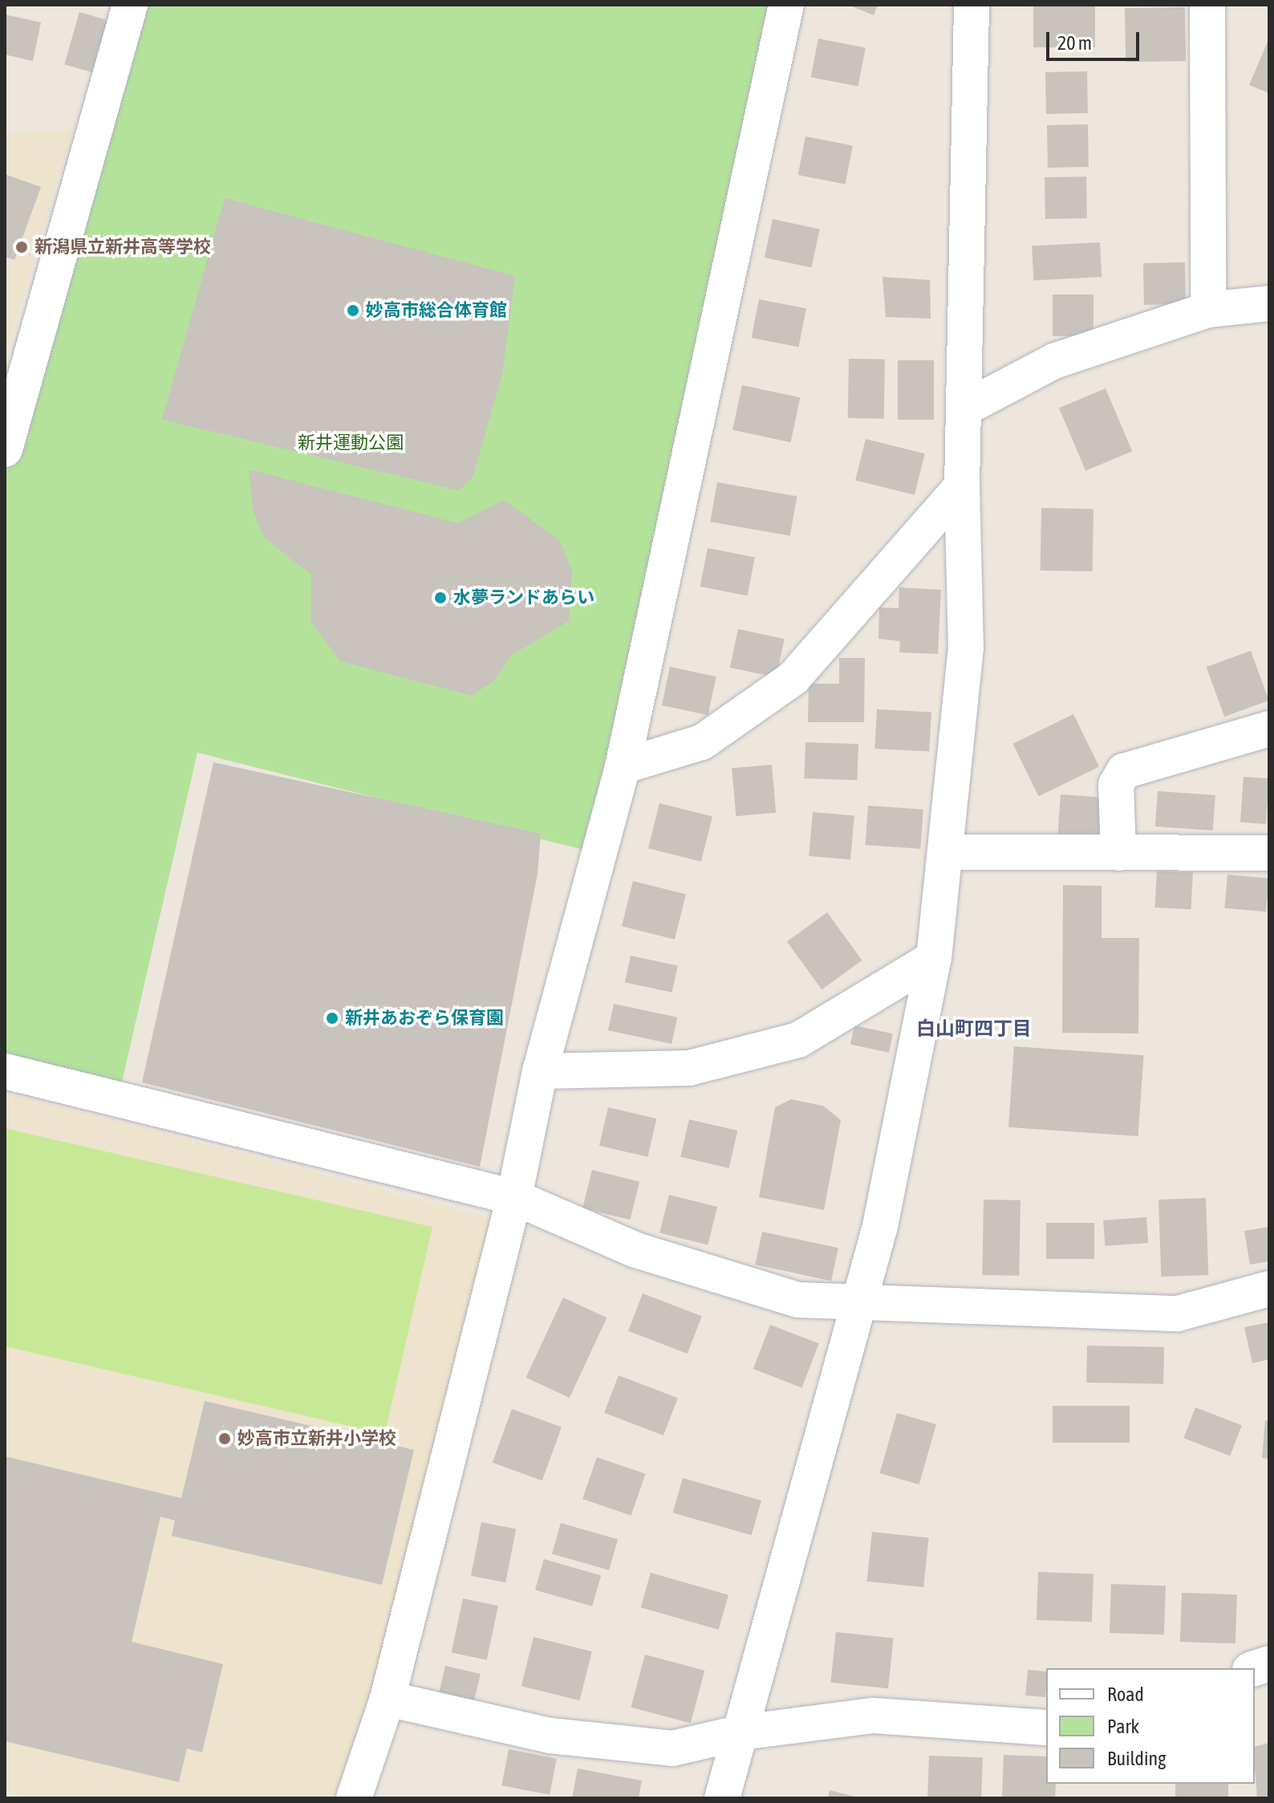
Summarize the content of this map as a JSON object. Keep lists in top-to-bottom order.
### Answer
{
  "districts": ["白山町四丁目"],
  "parks": ["新井運動公園"],
  "places": [
    "新潟県立新井高等学校",
    "妙高市総合体育館",
    "水夢ランドあらい",
    "新井あおぞら保育園",
    "妙高市立新井小学校"
  ],
  "legend": ["Road", "Park", "Building"],
  "scale_bar": "20 m"
}
